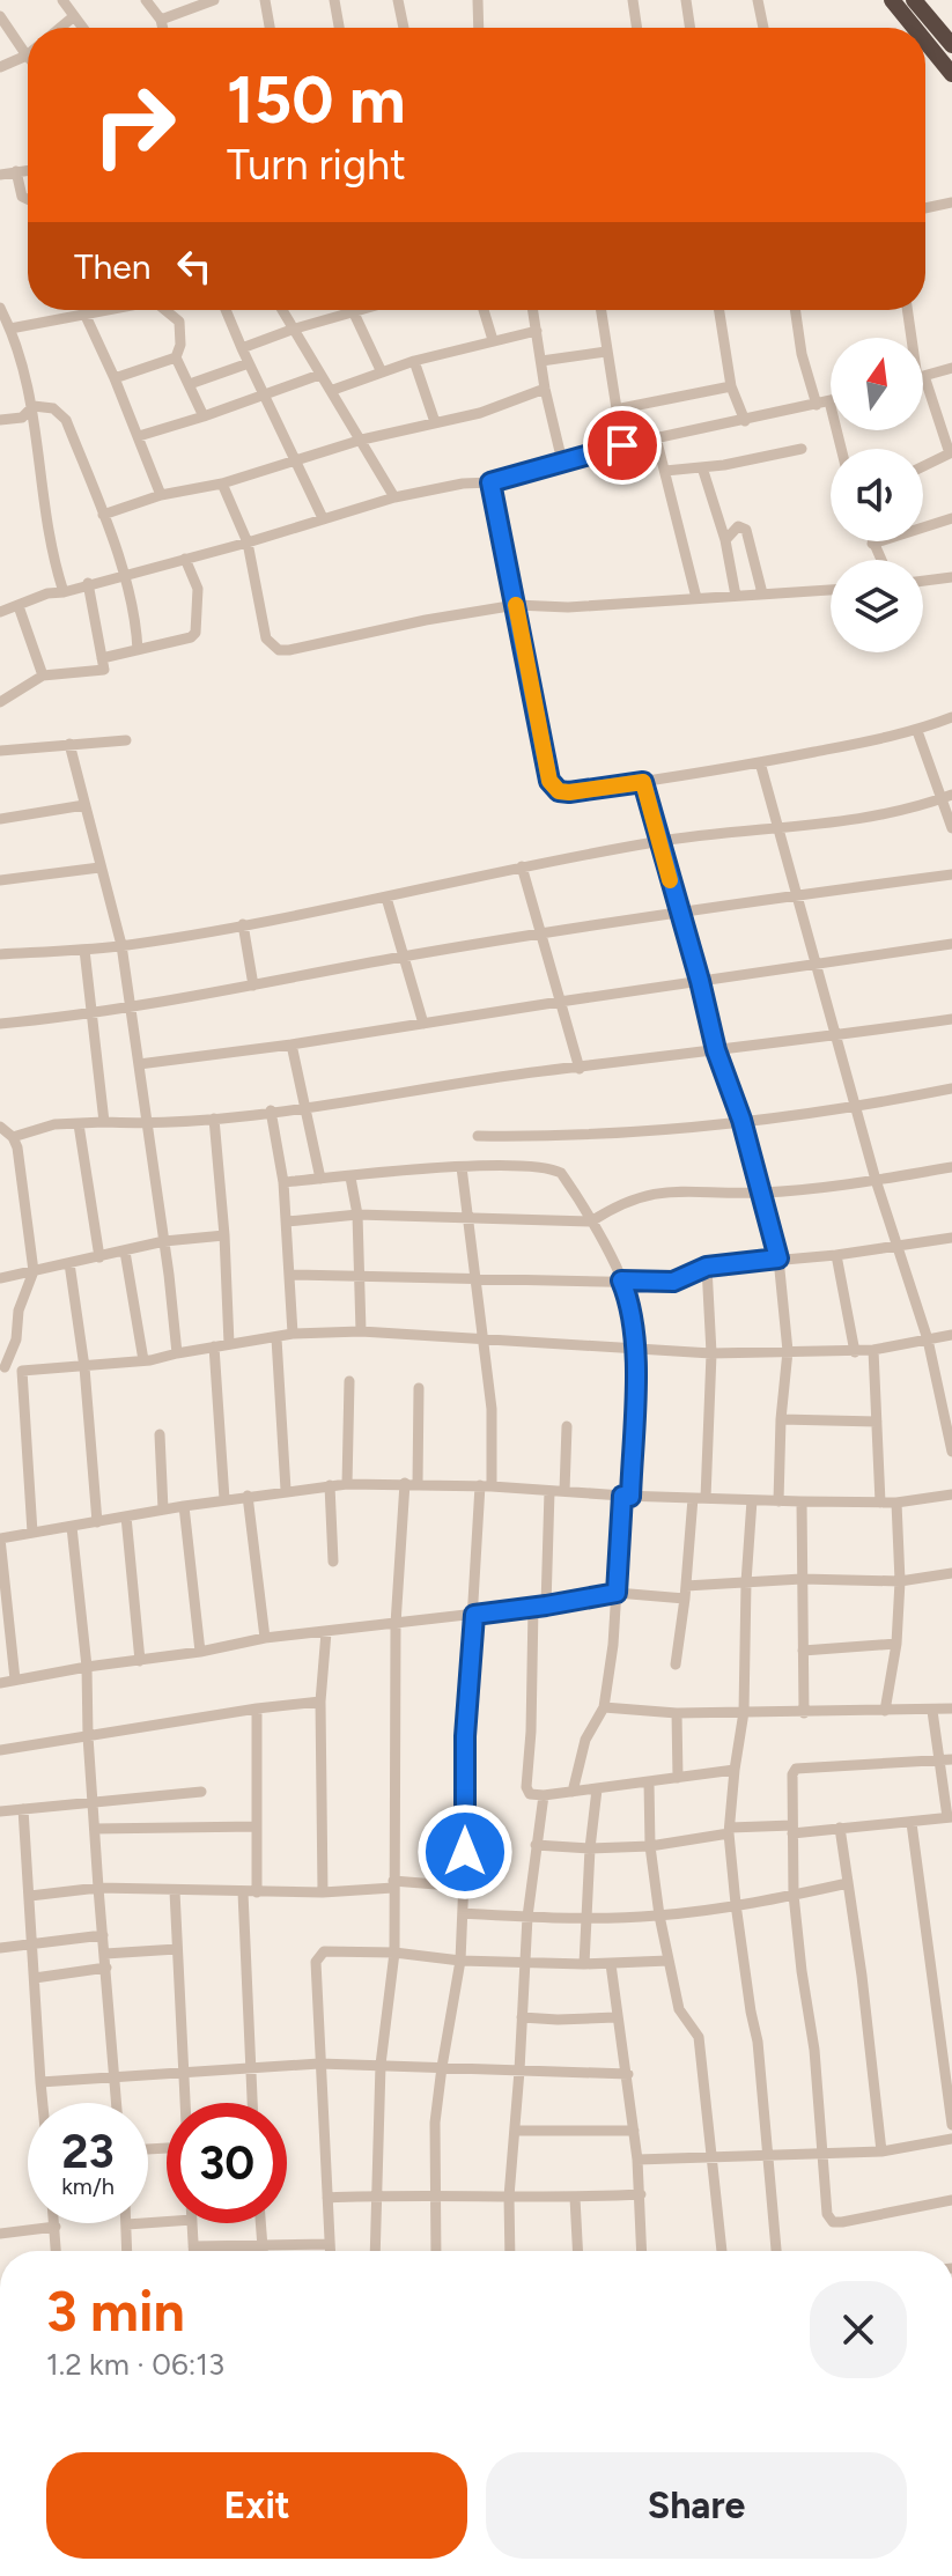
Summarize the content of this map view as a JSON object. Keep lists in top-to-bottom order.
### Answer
{
  "north": "top",
  "page": {
    "turn": ["150 m", "Turn right"],
    "then": "Then",
    "speed": "23 km/h",
    "limit": "30",
    "heading": ["3 min", "1.2 km · 06:13"],
    "buttons": ["Exit", "Share"]
  }
}
